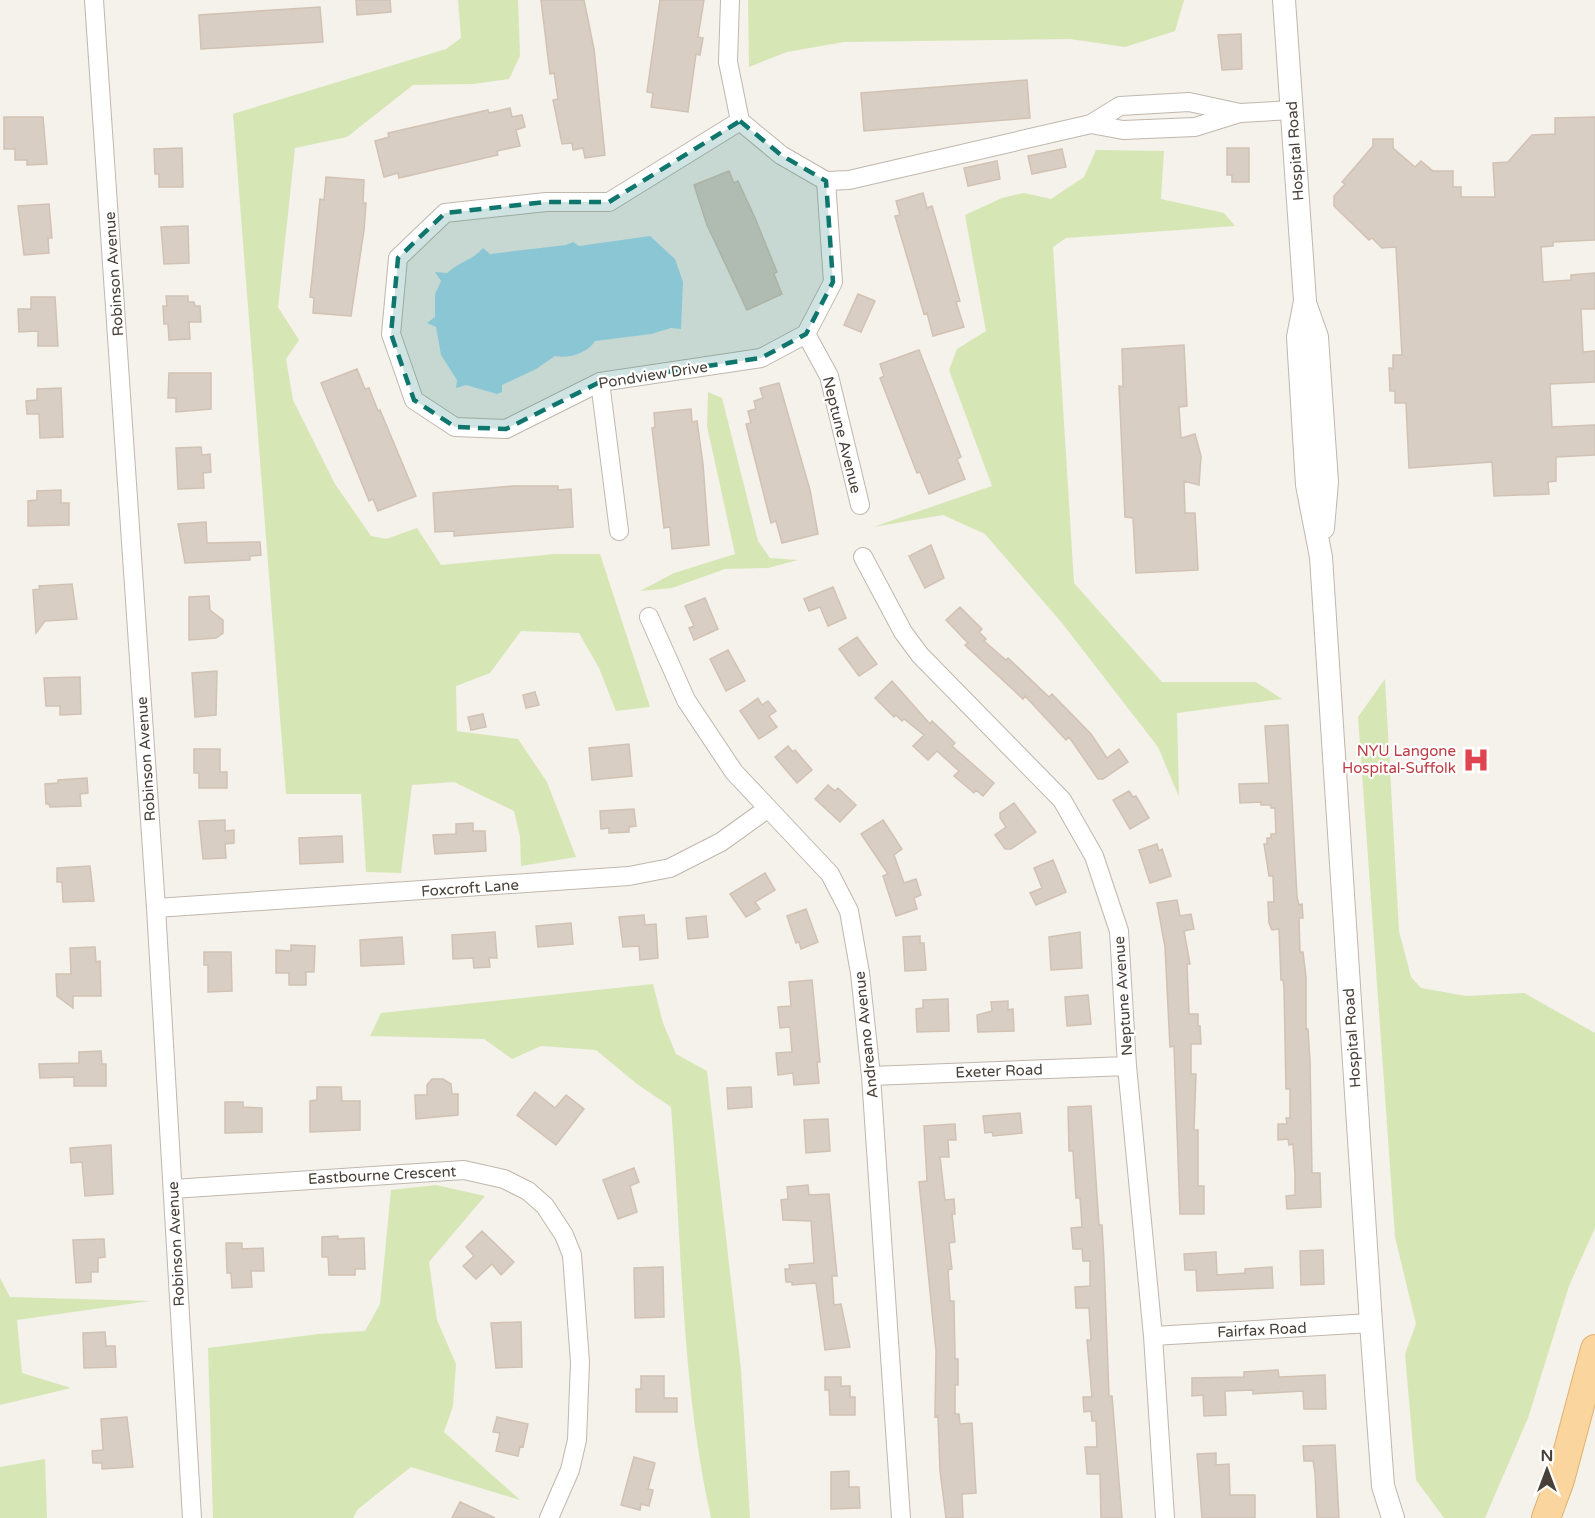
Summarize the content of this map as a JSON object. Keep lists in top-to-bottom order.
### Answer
{
  "streets": {
    "street": [
      "Hospital Road",
      "Robinson Avenue",
      "Pondview Drive",
      "Neptune Avenue",
      "Foxcroft Lane",
      "Andreano Avenue",
      "Exeter Road",
      "Eastbourne Crescent",
      "Fairfax Road"
    ]
  },
  "crossings": [
    ["Hospital Road", "Fairfax Road"],
    ["Robinson Avenue", "Foxcroft Lane"],
    ["Robinson Avenue", "Eastbourne Crescent"],
    ["Pondview Drive", "Neptune Avenue"],
    ["Neptune Avenue", "Exeter Road"],
    ["Neptune Avenue", "Fairfax Road"],
    ["Foxcroft Lane", "Andreano Avenue"],
    ["Andreano Avenue", "Exeter Road"]
  ],
  "places": {
    "hospital": ["NYU Langone Hospital-Suffolk"]
  },
  "north": "top"
}
